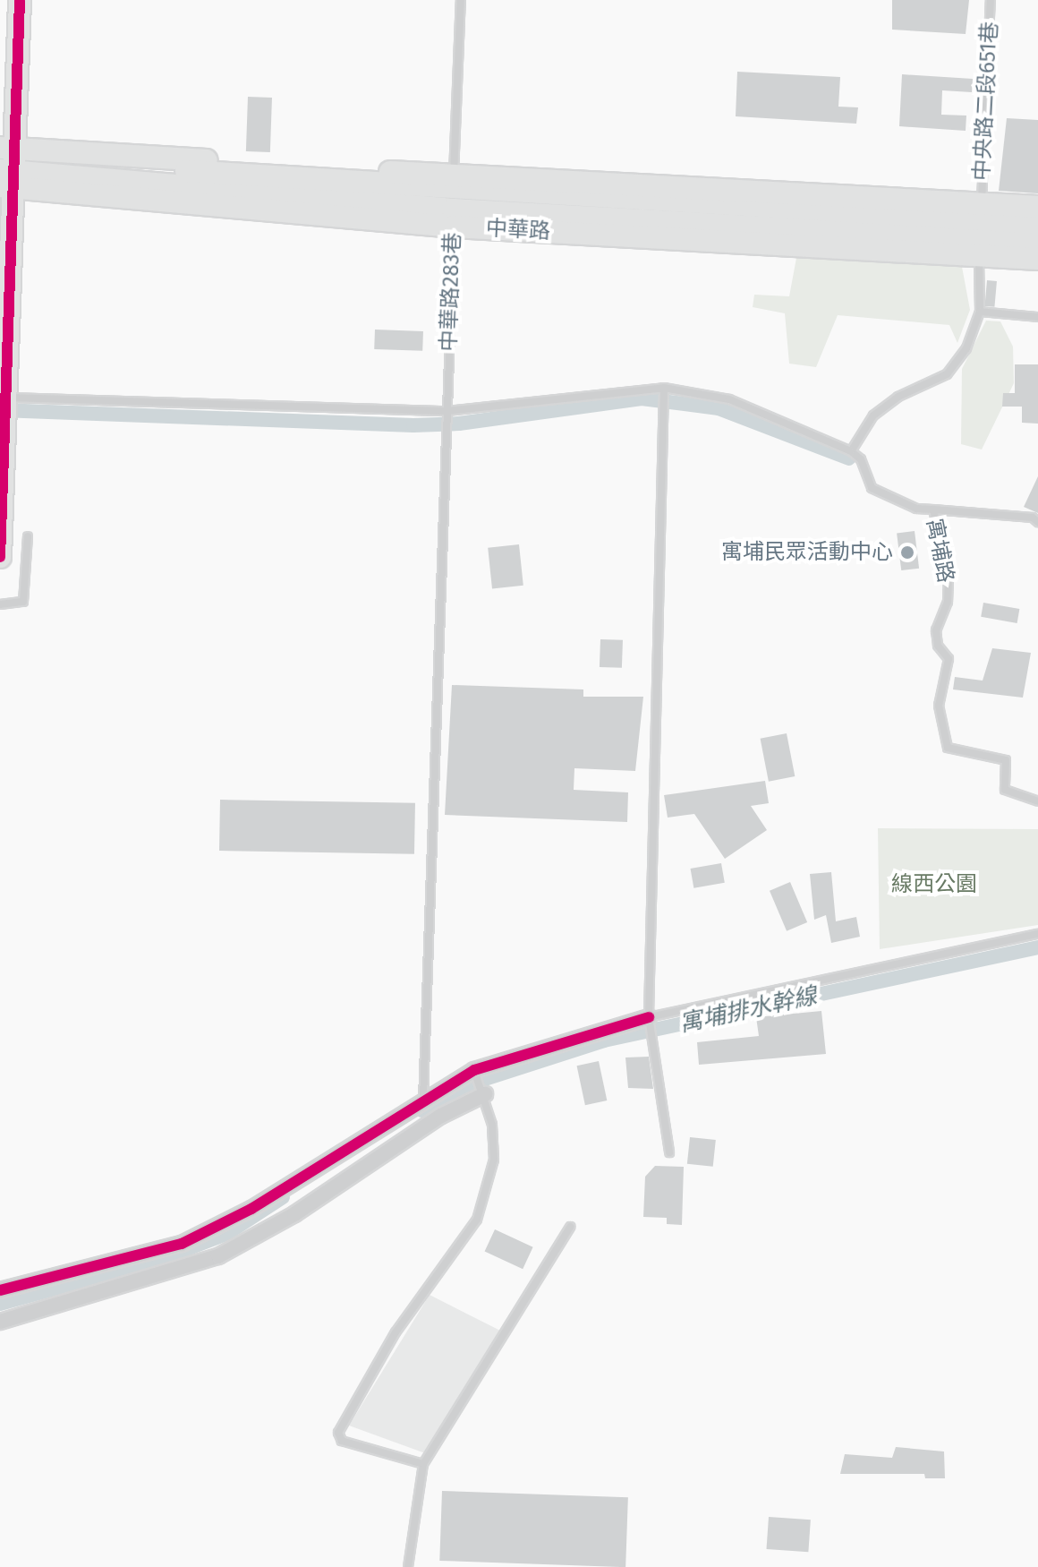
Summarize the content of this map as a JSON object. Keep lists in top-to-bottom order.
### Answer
{
  "streets": {
    "main road": ["中華路"],
    "lane": ["中央路二段651巷", "中華路283巷", "寓埔路"]
  },
  "crossings": [
    ["中央路二段651巷", "中華路"],
    ["中華路", "中華路283巷"]
  ],
  "water": ["寓埔排水幹線"],
  "parks": ["線西公園"],
  "places": ["寓埔民眾活動中心"]
}
